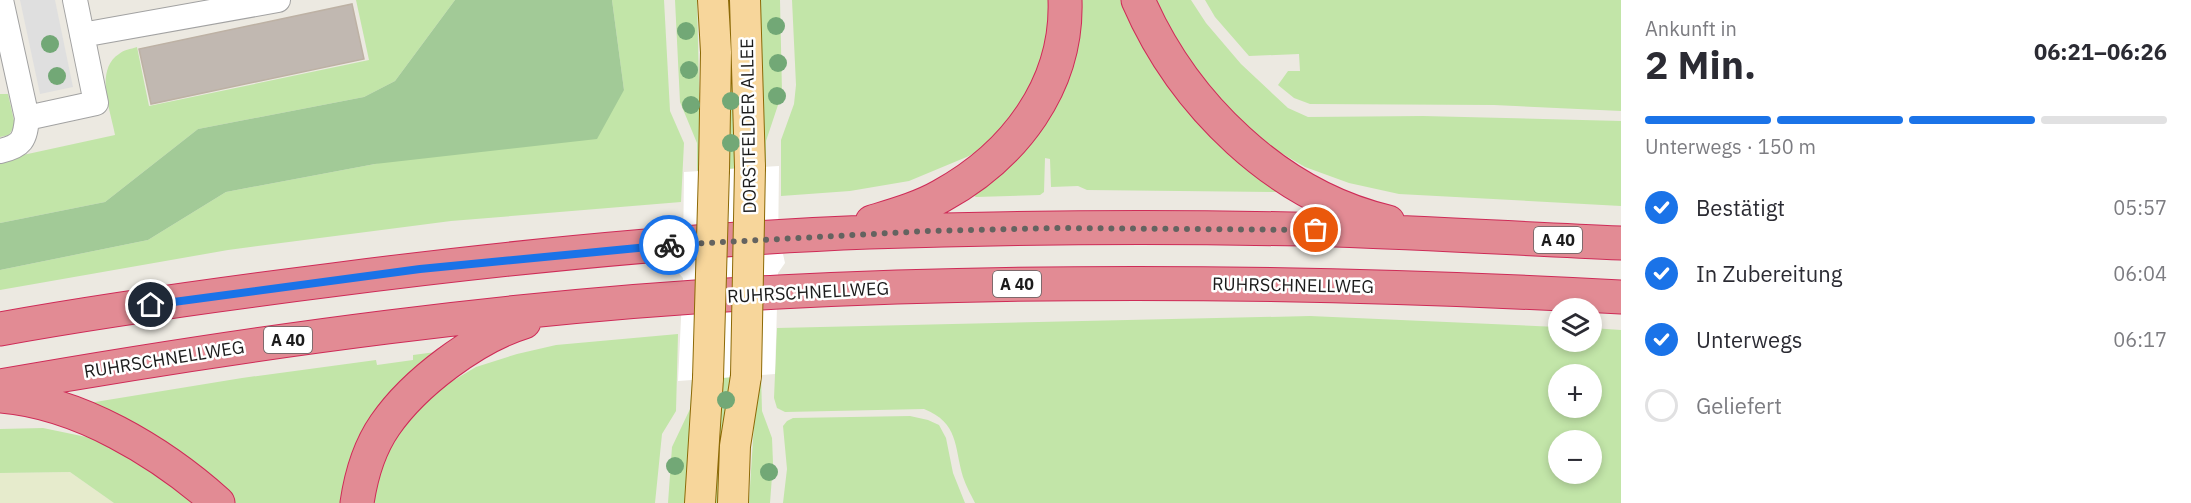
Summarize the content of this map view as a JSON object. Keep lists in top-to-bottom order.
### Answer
{
  "streets": {
    "highway": ["A 40", "RUHRSCHNELLWEG"],
    "main road": ["DORSTFELDER ALLEE"]
  },
  "page": {
    "heading": ["2 Min.", "Ankunft in", "06:21–06:26"],
    "bar": "Unterwegs · 150 m",
    "list": [
      ["Bestätigt", "05:57"],
      ["In Zubereitung", "06:04"],
      ["Unterwegs", "06:17"],
      "Geliefert"
    ],
    "map_buttons": ["+", "−"]
  }
}
